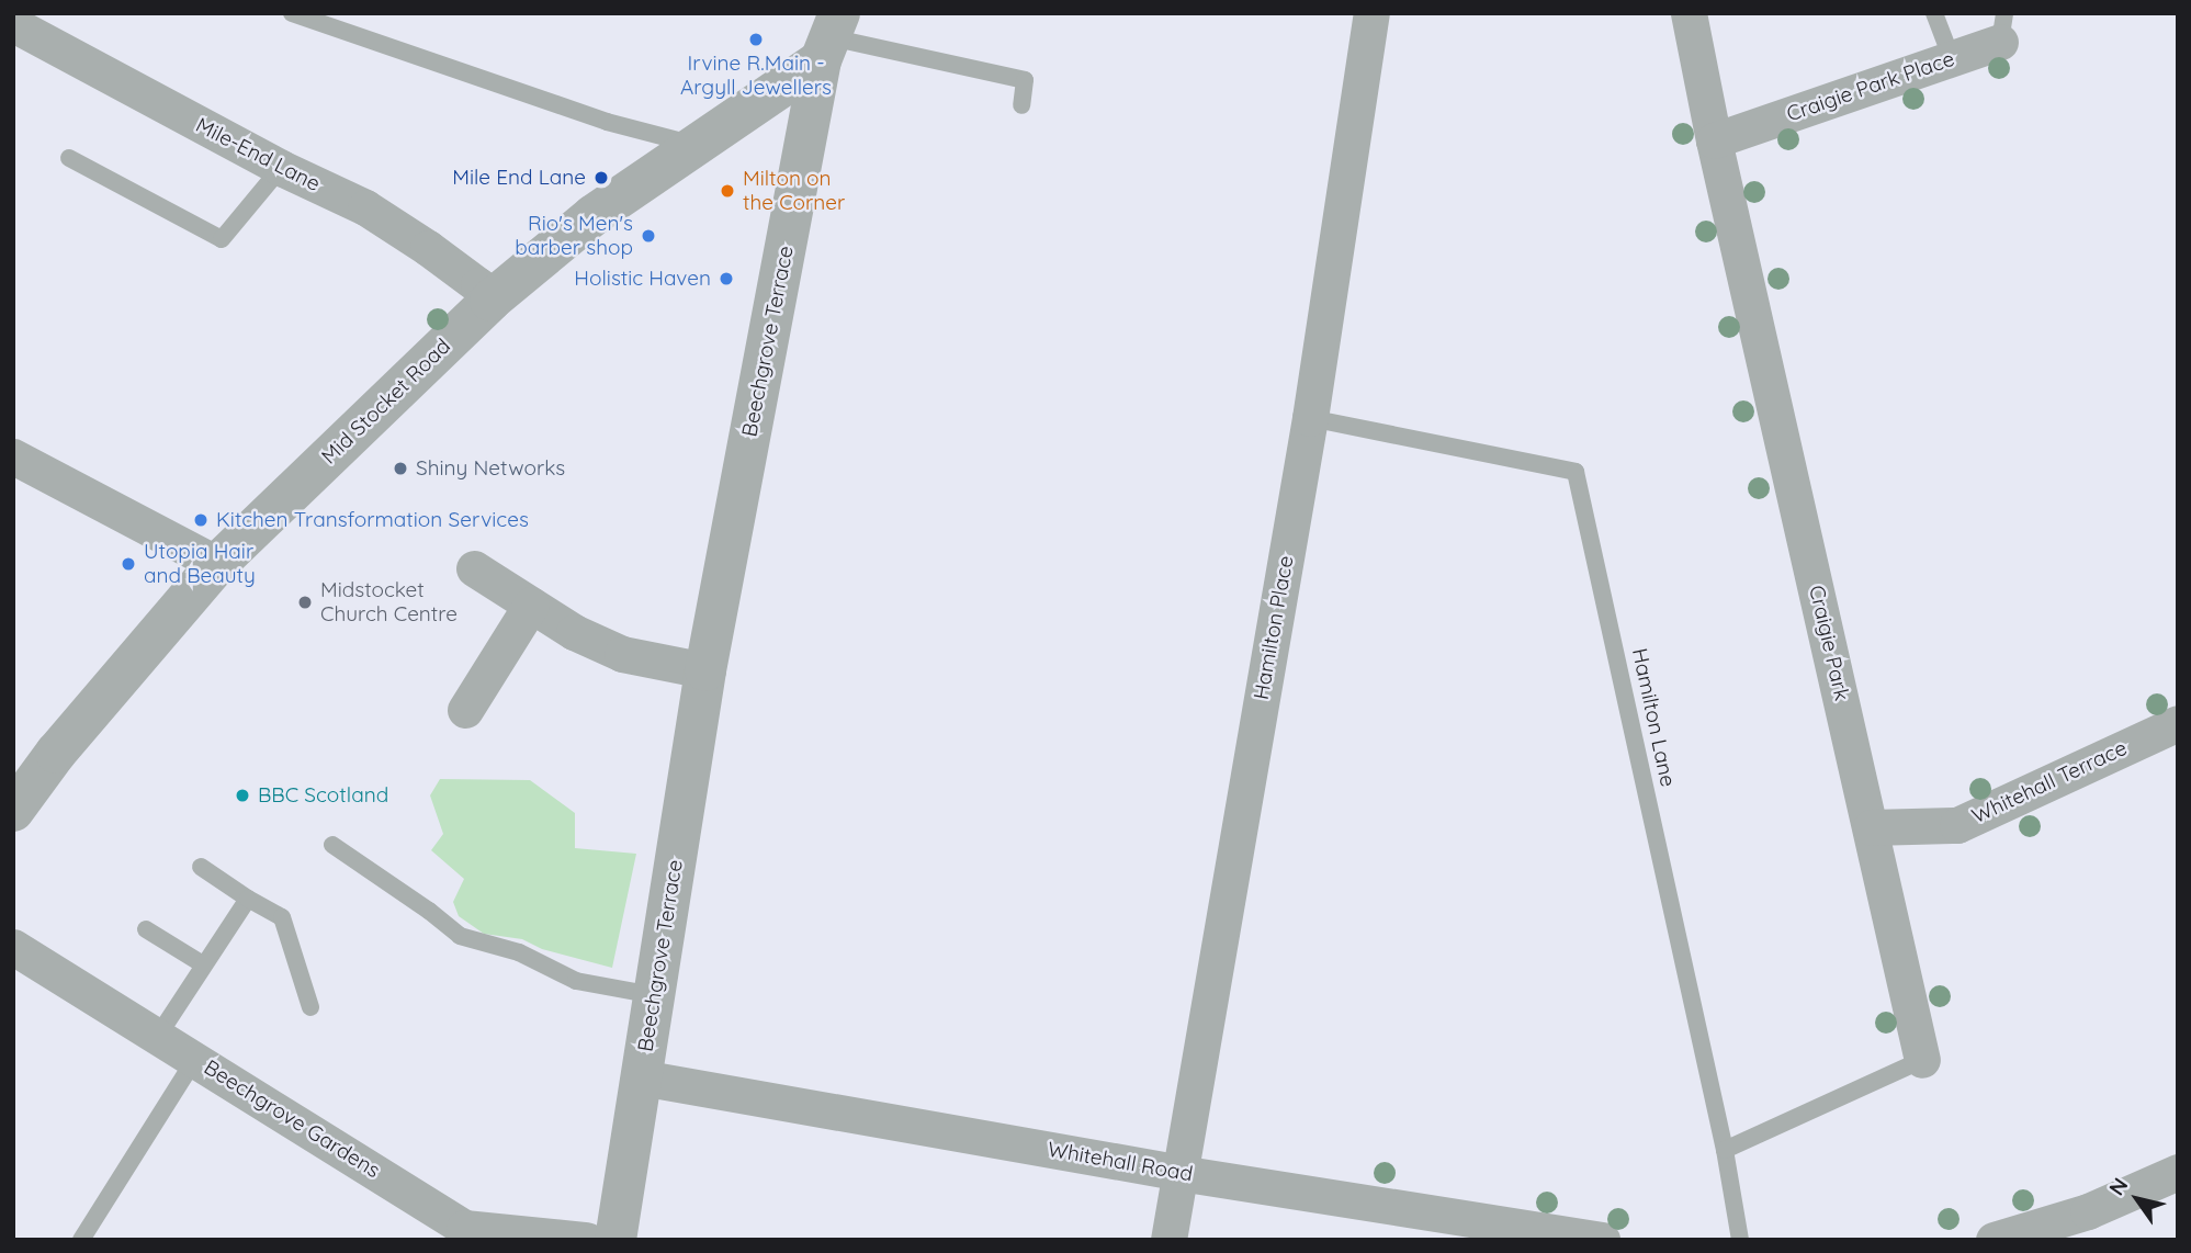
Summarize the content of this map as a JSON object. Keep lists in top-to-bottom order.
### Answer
{
  "streets": {
    "street": [
      "Craigie Park Place",
      "Mile-End Lane",
      "Beechgrove Terrace",
      "Mid Stocket Road",
      "Hamilton Place",
      "Craigie Park",
      "Whitehall Terrace",
      "Beechgrove Gardens",
      "Whitehall Road"
    ],
    "lane": ["Hamilton Lane"]
  },
  "crossings": [
    ["Craigie Park Place", "Craigie Park"],
    ["Mile-End Lane", "Mid Stocket Road"],
    ["Beechgrove Terrace", "Mid Stocket Road"],
    ["Beechgrove Terrace", "Whitehall Road"],
    ["Hamilton Place", "Hamilton Lane"],
    ["Hamilton Place", "Whitehall Road"],
    ["Craigie Park", "Hamilton Lane"],
    ["Craigie Park", "Whitehall Terrace"]
  ],
  "places": [
    "Irvine R.Main - Argyll Jewellers",
    "Mile End Lane",
    "Milton on the Corner",
    "Rio's Men's barber shop",
    "Holistic Haven",
    "Shiny Networks",
    "Kitchen Transformation Services",
    "Utopia Hair and Beauty",
    "Midstocket Church Centre",
    "BBC Scotland"
  ],
  "north": "top left"
}
